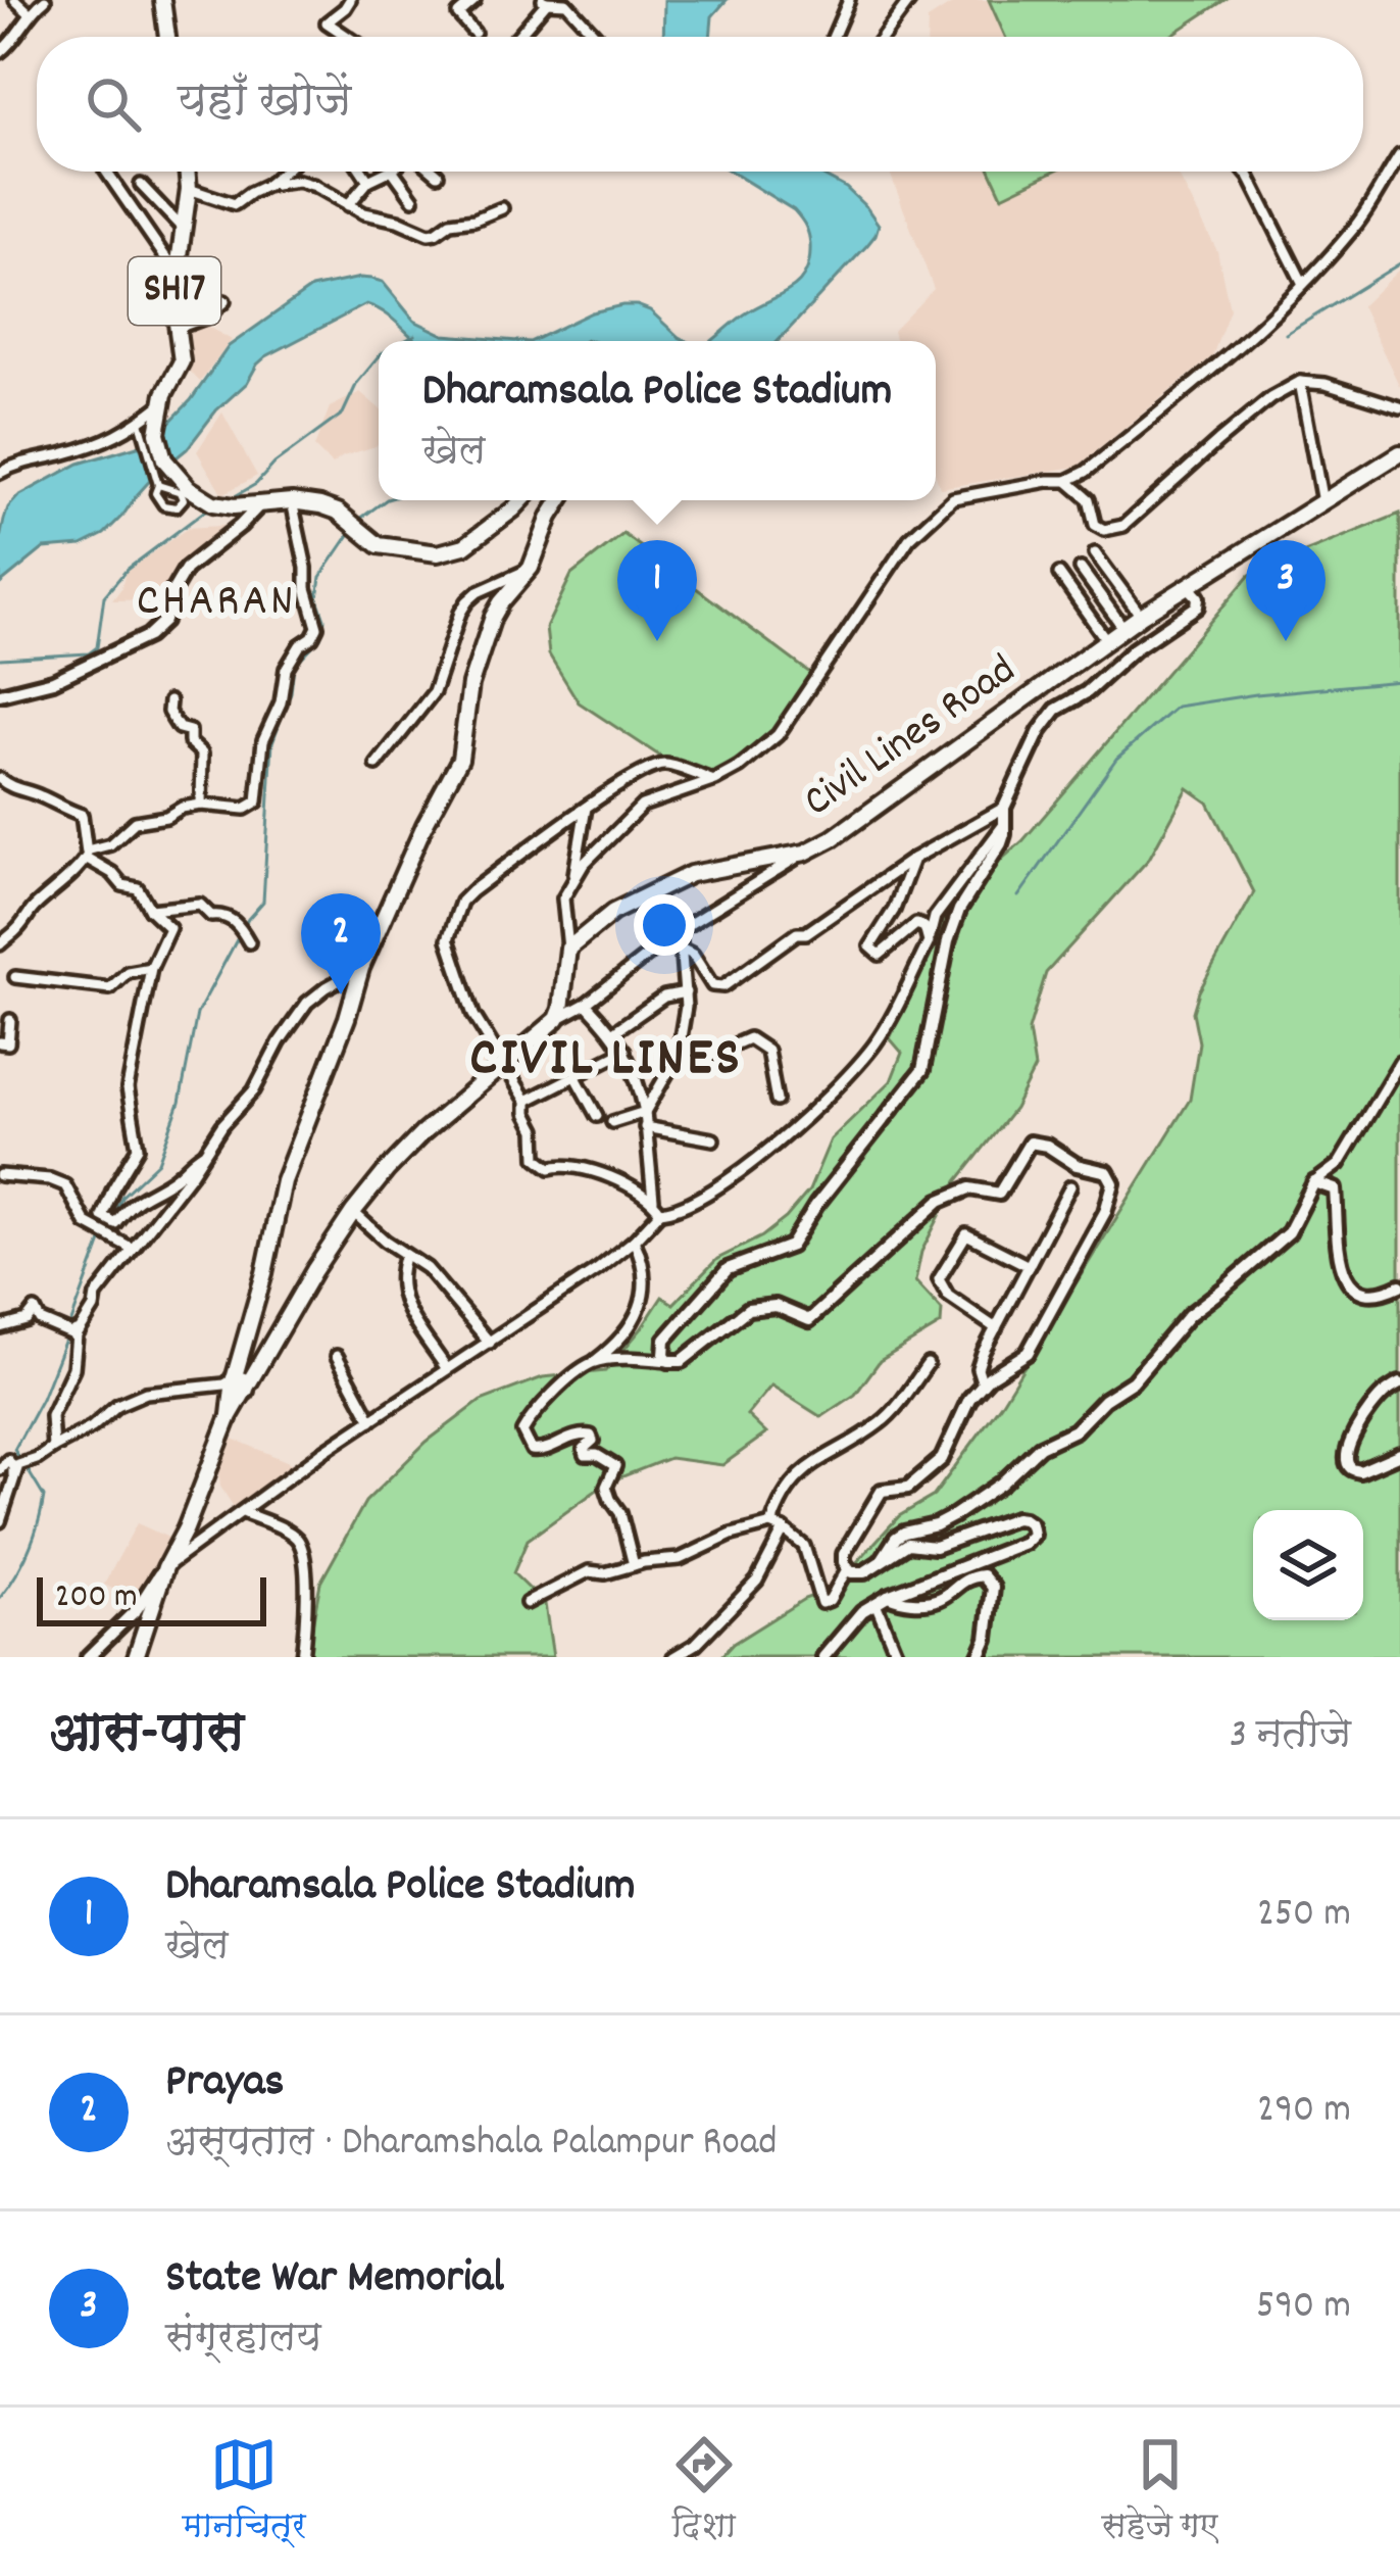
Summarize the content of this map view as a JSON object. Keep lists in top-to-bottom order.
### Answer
{
  "streets": {
    "main road": ["SH17", "Civil Lines Road"]
  },
  "districts": ["CHARAN", "CIVIL LINES"],
  "scale_bar": "200 m",
  "page": {
    "search": "यहाँ खोजें",
    "popup": ["Dharamsala Police Stadium", "खेल"],
    "pins": ["1", "3", "2"],
    "scale": "200 m",
    "heading": ["आस-पास", "3 नतीजे"],
    "list": [
      {
        "mark": "1",
        "name": "Dharamsala Police Stadium",
        "note": "खेल",
        "value": "250 m"
      },
      {
        "mark": "2",
        "name": "Prayas",
        "note": "अस्पताल · Dharamshala Palampur Road",
        "value": "290 m"
      },
      {
        "mark": "3",
        "name": "State War Memorial",
        "note": "संग्रहालय",
        "value": "590 m"
      }
    ],
    "nav": ["मानचित्र", "दिशा", "सहेजे गए"]
  }
}
